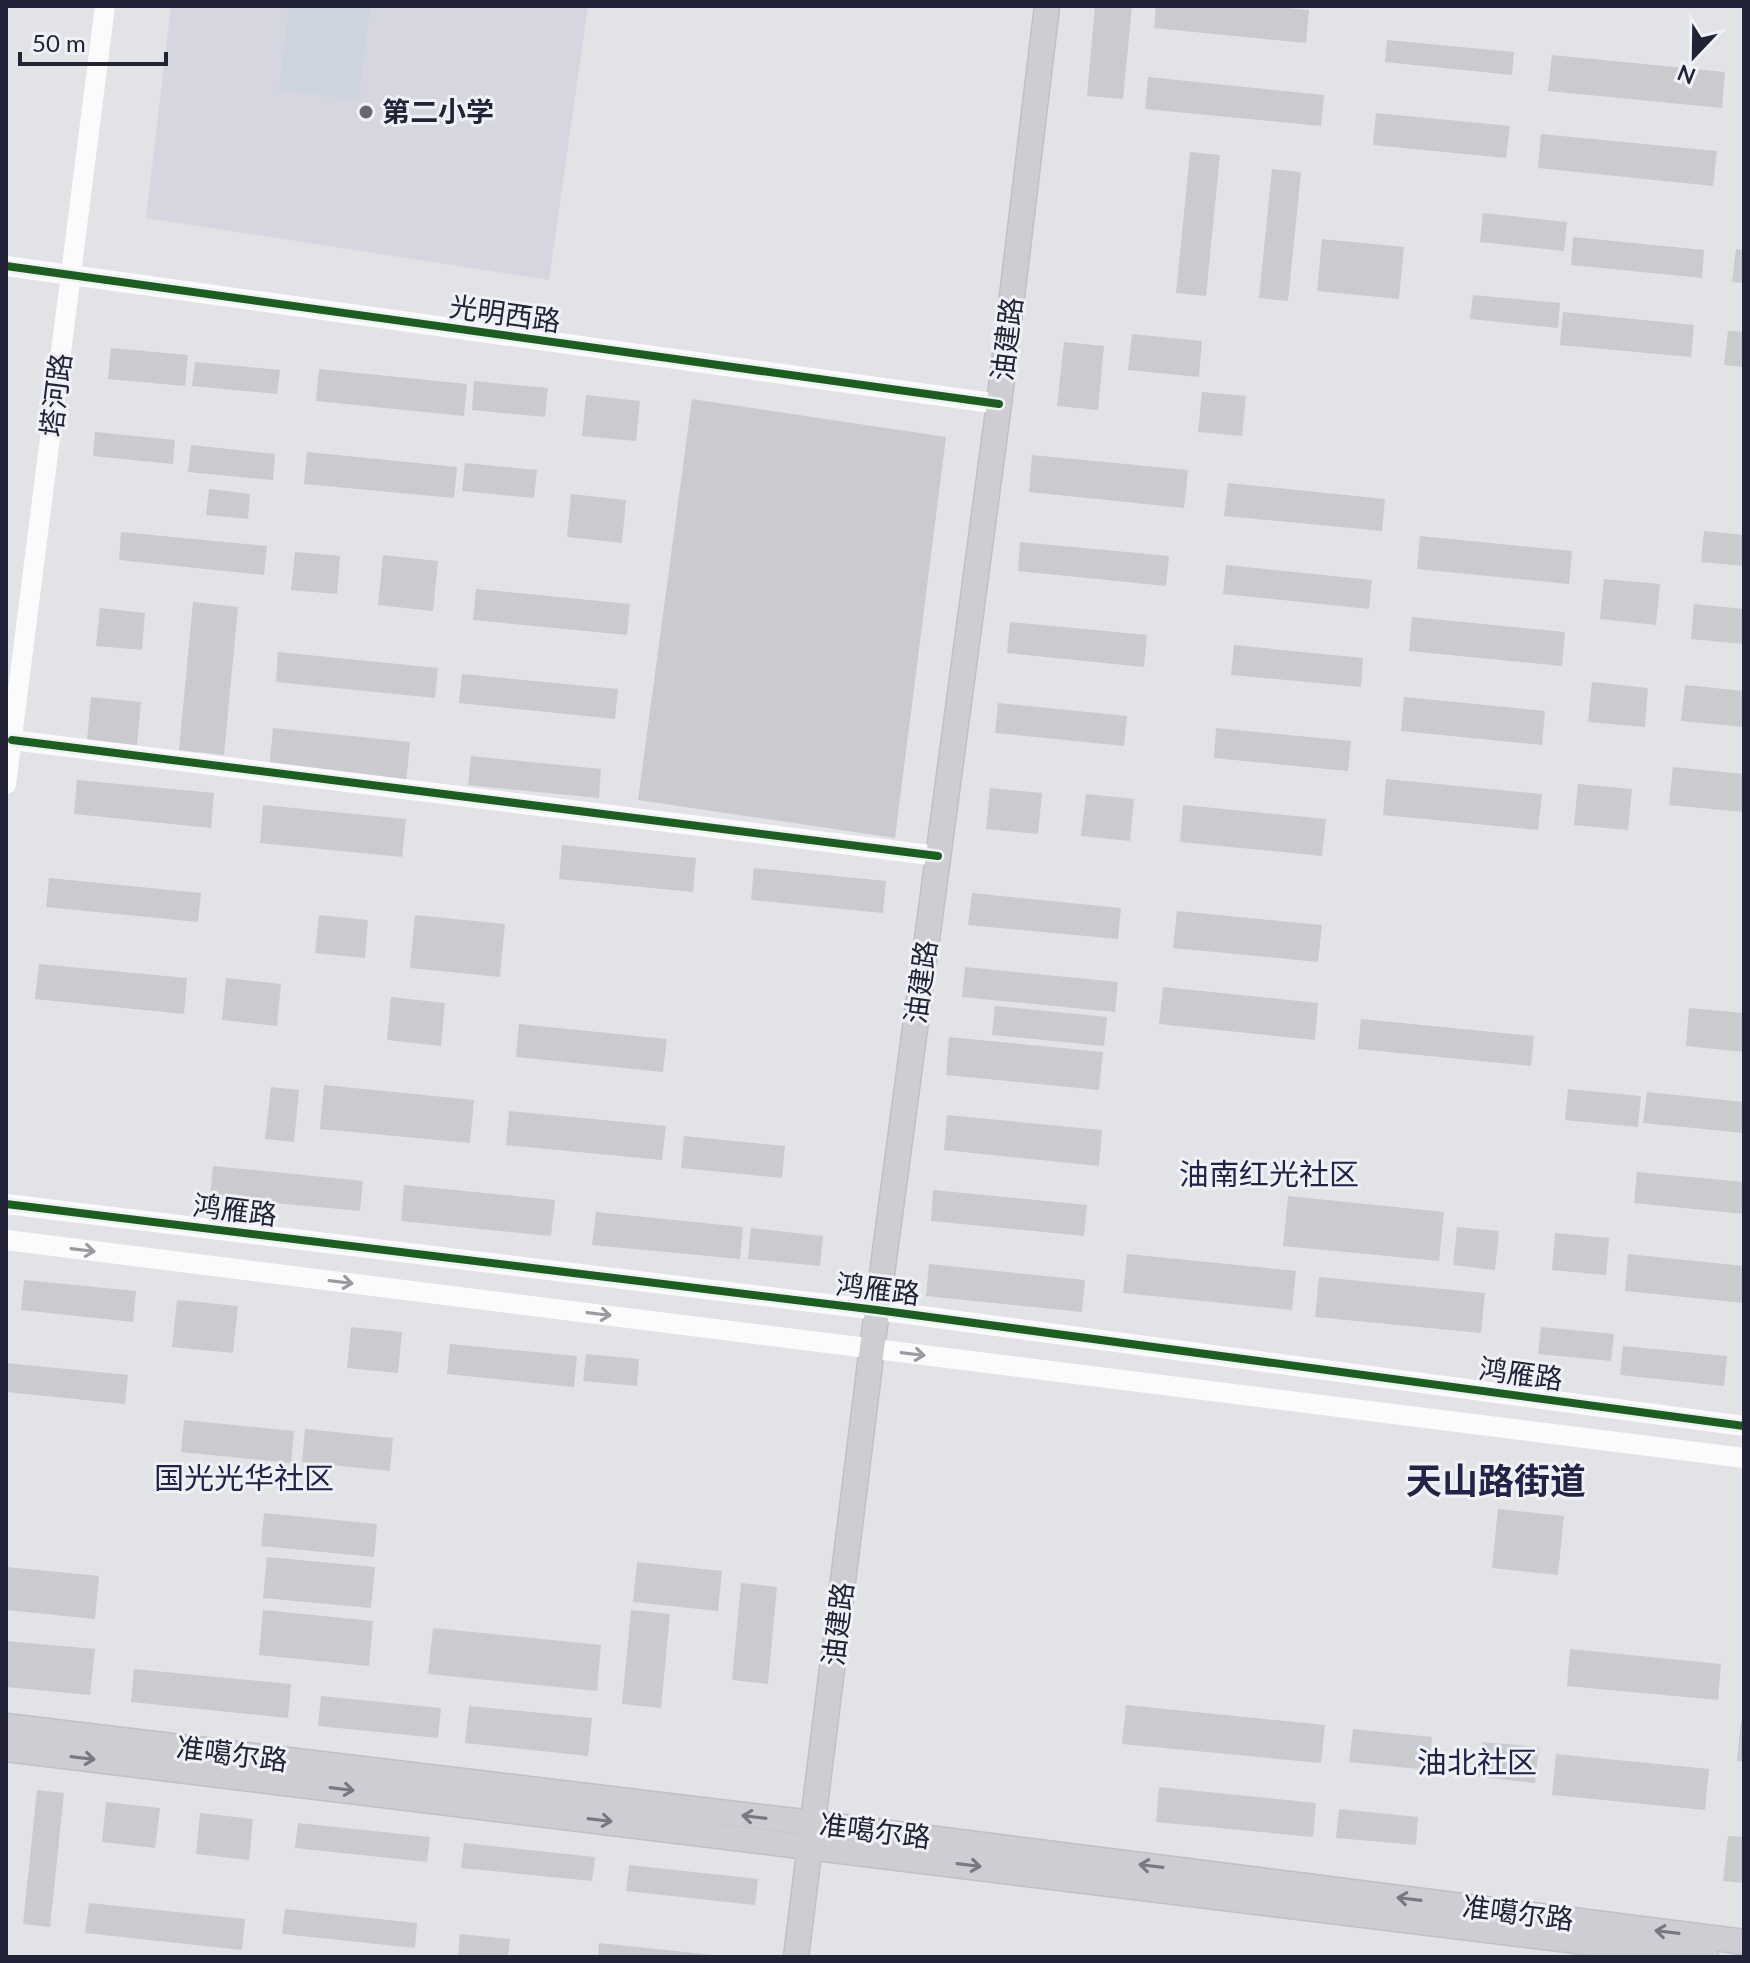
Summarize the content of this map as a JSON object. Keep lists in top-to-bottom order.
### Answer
{
  "streets": {
    "main road": ["油建路", "准噶尔路"],
    "street": ["光明西路", "塔河路", "鸿雁路"]
  },
  "crossings": [
    ["光明西路", "油建路"],
    ["光明西路", "塔河路"],
    ["油建路", "鸿雁路"],
    ["油建路", "准噶尔路"]
  ],
  "districts": [
    "油南红光社区",
    "国光光华社区",
    "天山路街道",
    "油北社区"
  ],
  "places": ["第二小学"],
  "scale_bar": "50 m",
  "north": "bottom"
}
